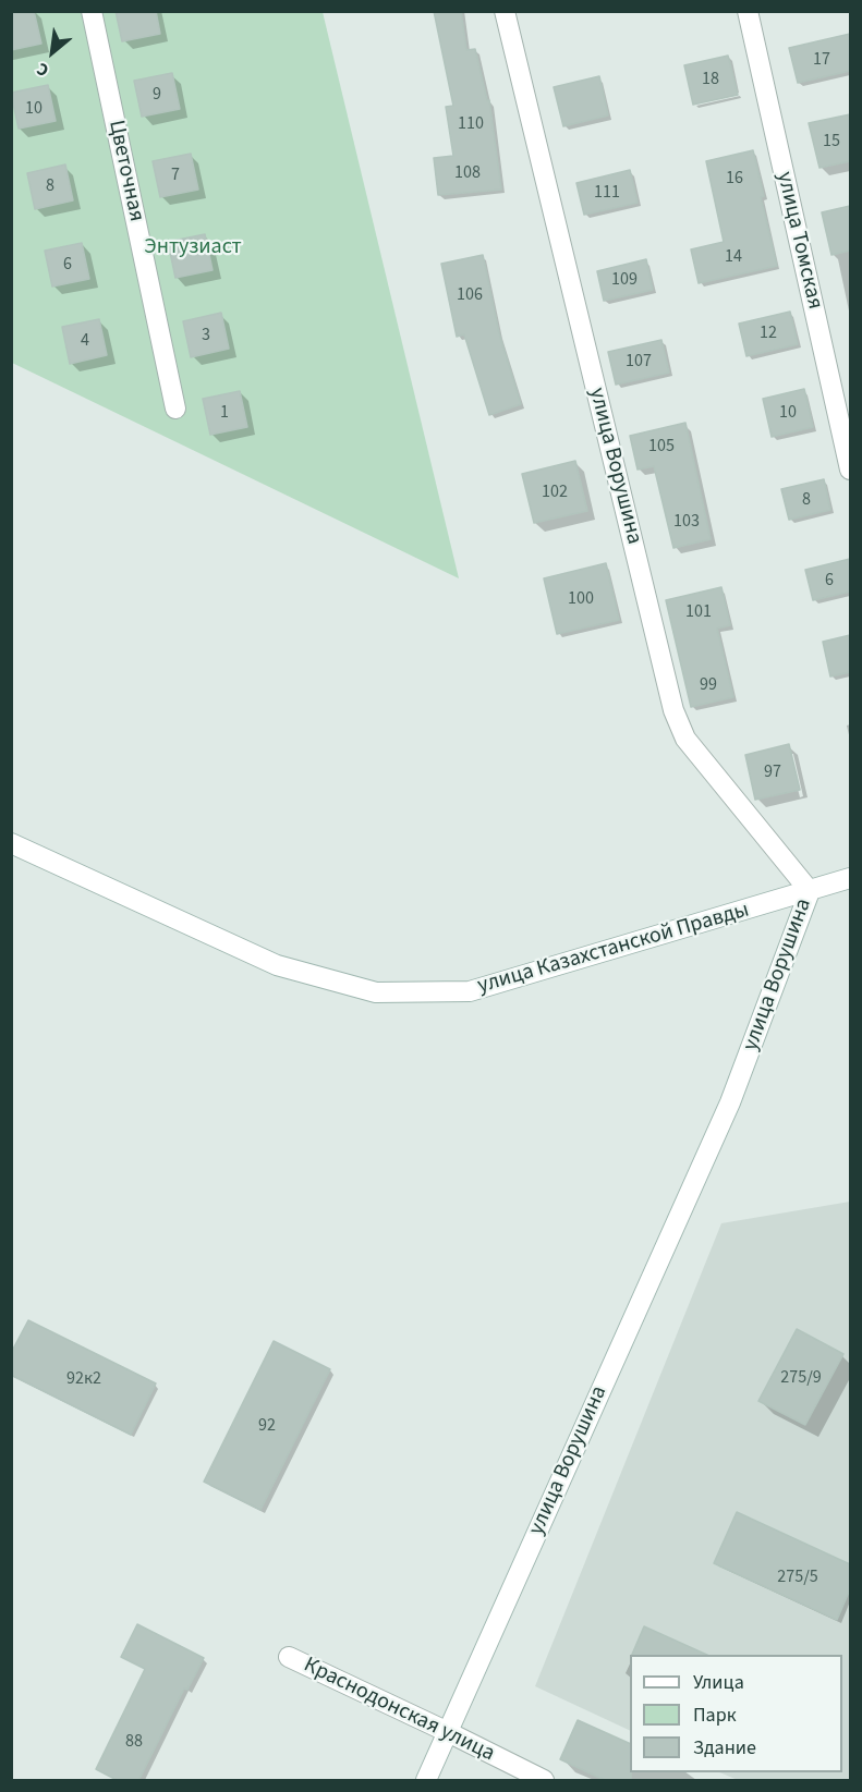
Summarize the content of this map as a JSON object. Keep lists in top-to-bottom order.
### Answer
{
  "streets": {
    "street": [
      "Цветочная",
      "улица Томская",
      "улица Ворушина",
      "улица Казахстанской Правды",
      "Краснодонская улица"
    ]
  },
  "crossings": [
    ["улица Ворушина", "улица Казахстанской Правды"],
    ["улица Ворушина", "Краснодонская улица"]
  ],
  "parks": ["Энтузиаст"],
  "house_numbers": [
    "17",
    "18",
    "9",
    "10",
    "110",
    "15",
    "108",
    "7",
    "16",
    "8",
    "111",
    "14",
    "6",
    "109",
    "106",
    "12",
    "3",
    "4",
    "107",
    "1",
    "10",
    "105",
    "102",
    "8",
    "103",
    "6",
    "100",
    "101",
    "99",
    "97",
    "275/9",
    "92к2",
    "92",
    "275/5",
    "88"
  ],
  "legend": ["Улица", "Парк", "Здание"],
  "north": "bottom left"
}
